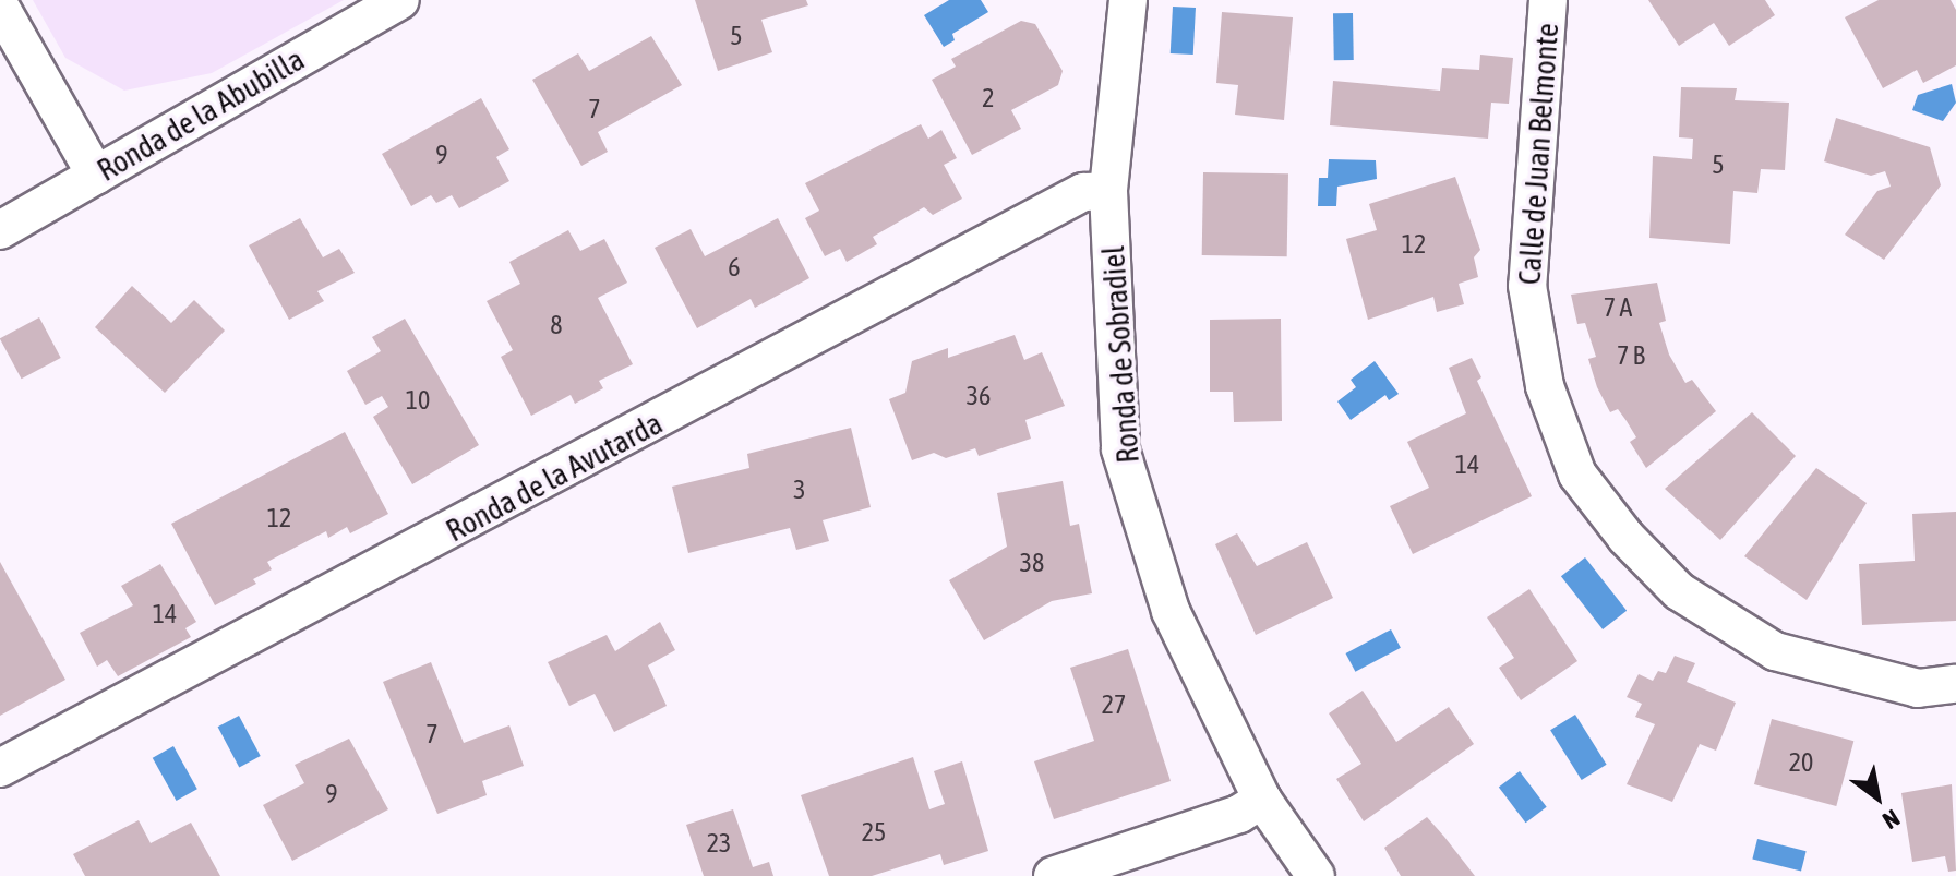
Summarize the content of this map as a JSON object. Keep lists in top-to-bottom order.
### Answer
{
  "streets": {
    "street": [
      "Ronda de la Abubilla",
      "Calle de Juan Belmonte",
      "Ronda de Sobradiel",
      "Ronda de la Avutarda"
    ]
  },
  "crossings": [
    ["Ronda de Sobradiel", "Ronda de la Avutarda"]
  ],
  "house_numbers": [
    "5",
    "2",
    "7",
    "9",
    "5",
    "12",
    "6",
    "7 A",
    "8",
    "7 B",
    "36",
    "10",
    "14",
    "3",
    "12",
    "38",
    "14",
    "27",
    "7",
    "20",
    "9",
    "25",
    "23"
  ],
  "north": "bottom right"
}
